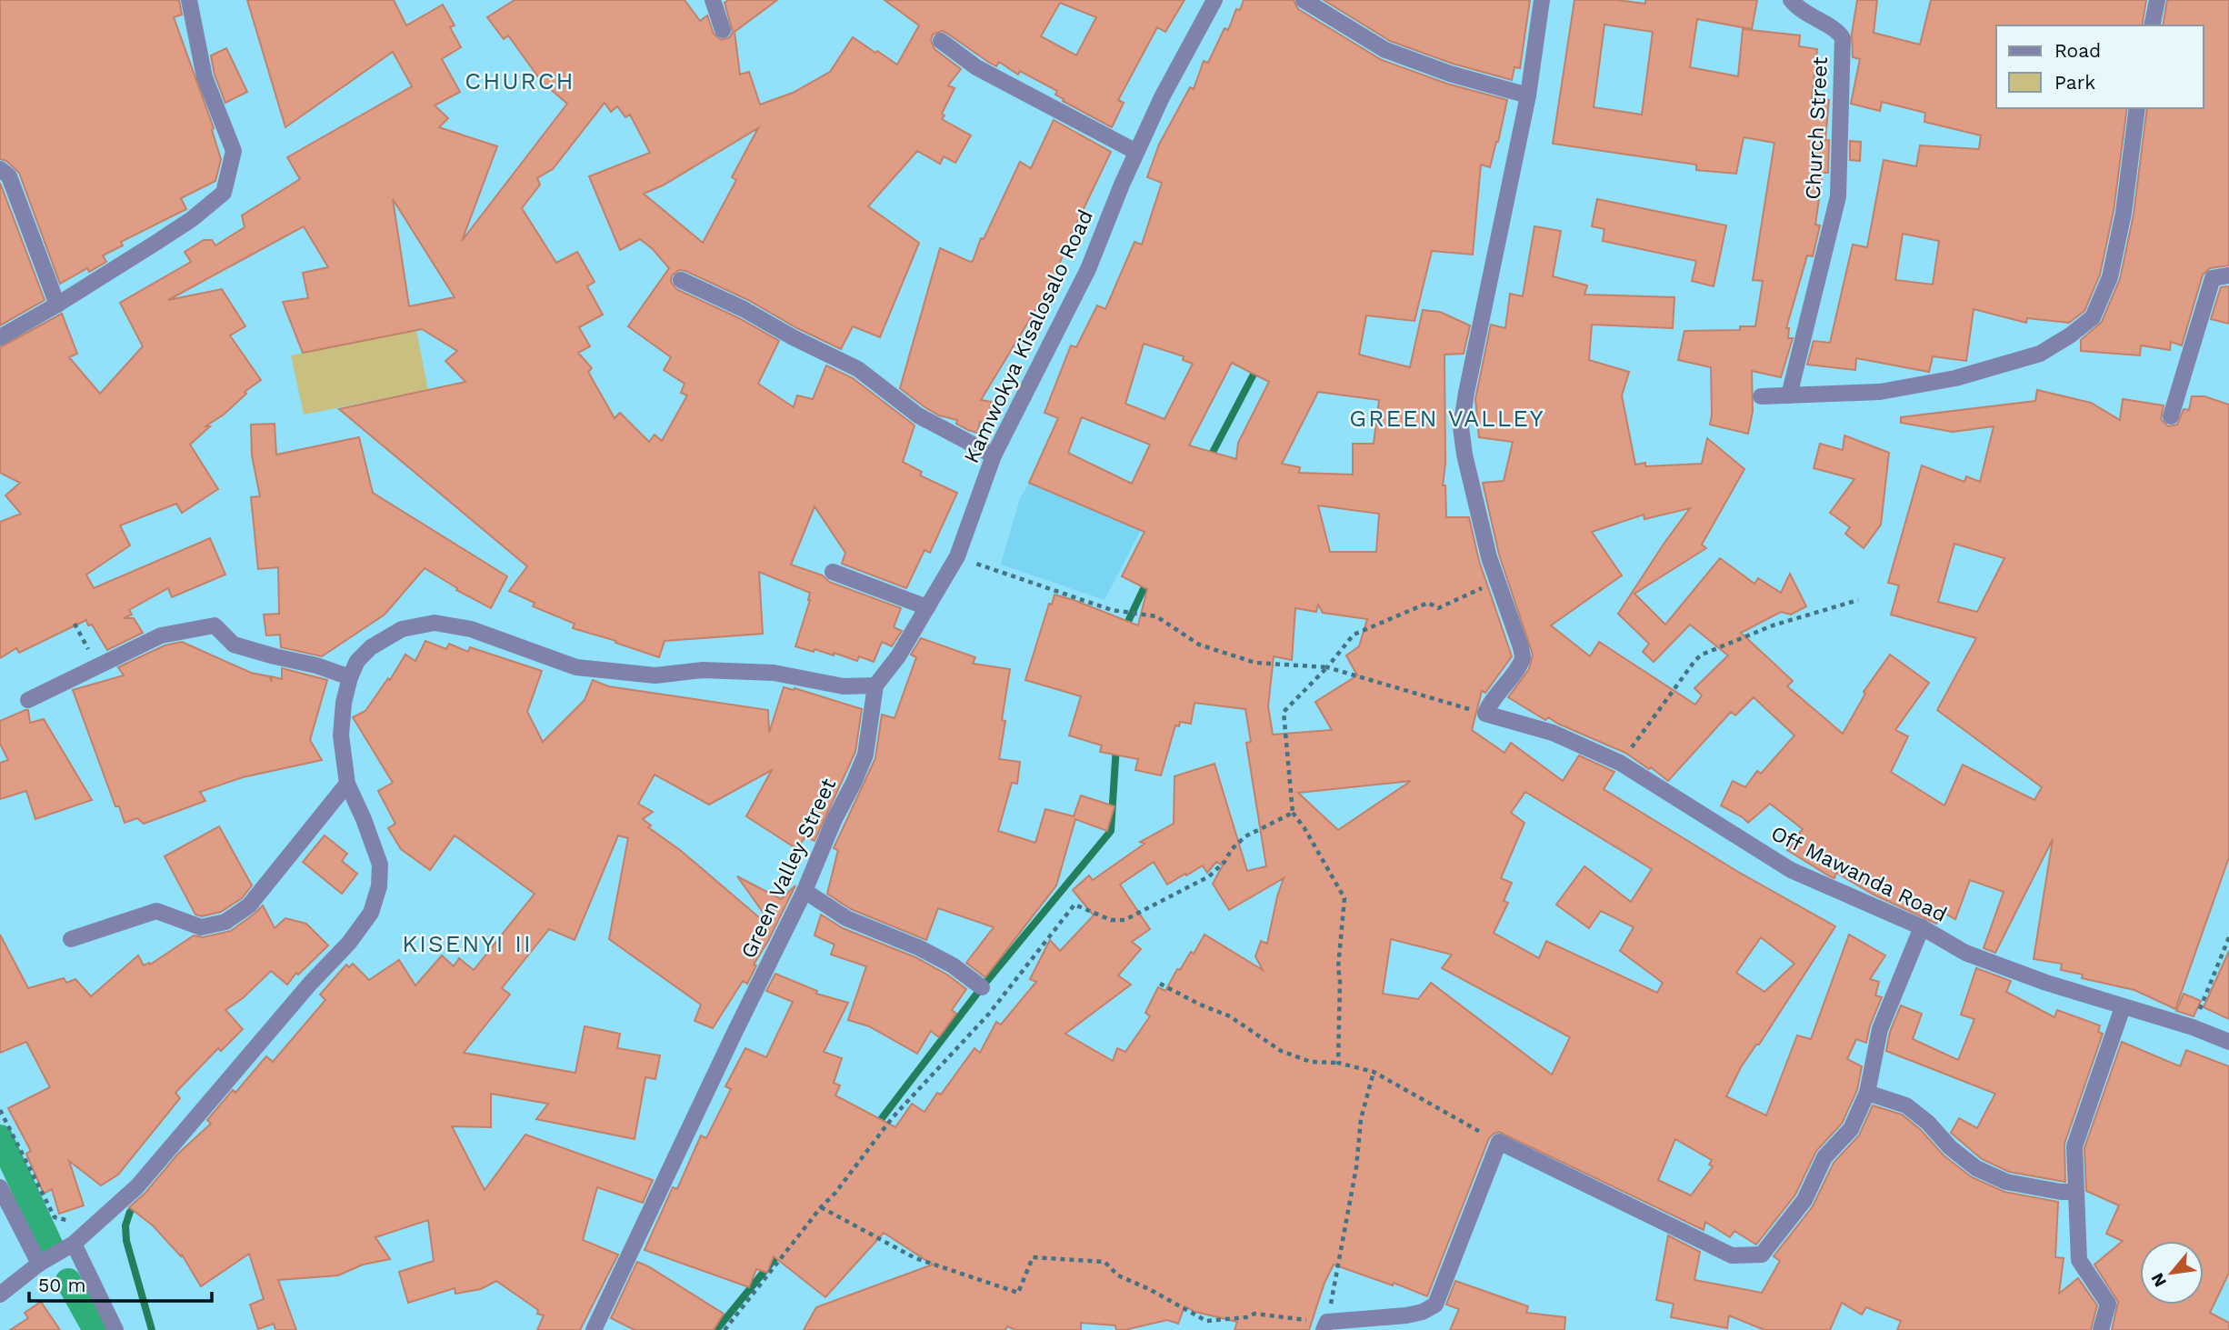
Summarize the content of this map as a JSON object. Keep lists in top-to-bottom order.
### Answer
{
  "streets": {
    "street": [
      "Church Street",
      "Kamwokya Kisalosalo Road",
      "Green Valley Street",
      "Off Mawanda Road"
    ]
  },
  "crossings": [
    ["Kamwokya Kisalosalo Road", "Green Valley Street"]
  ],
  "districts": ["CHURCH", "GREEN VALLEY", "KISENYI II"],
  "legend": ["Road", "Park"],
  "scale_bar": "50 m",
  "north": "bottom left"
}
